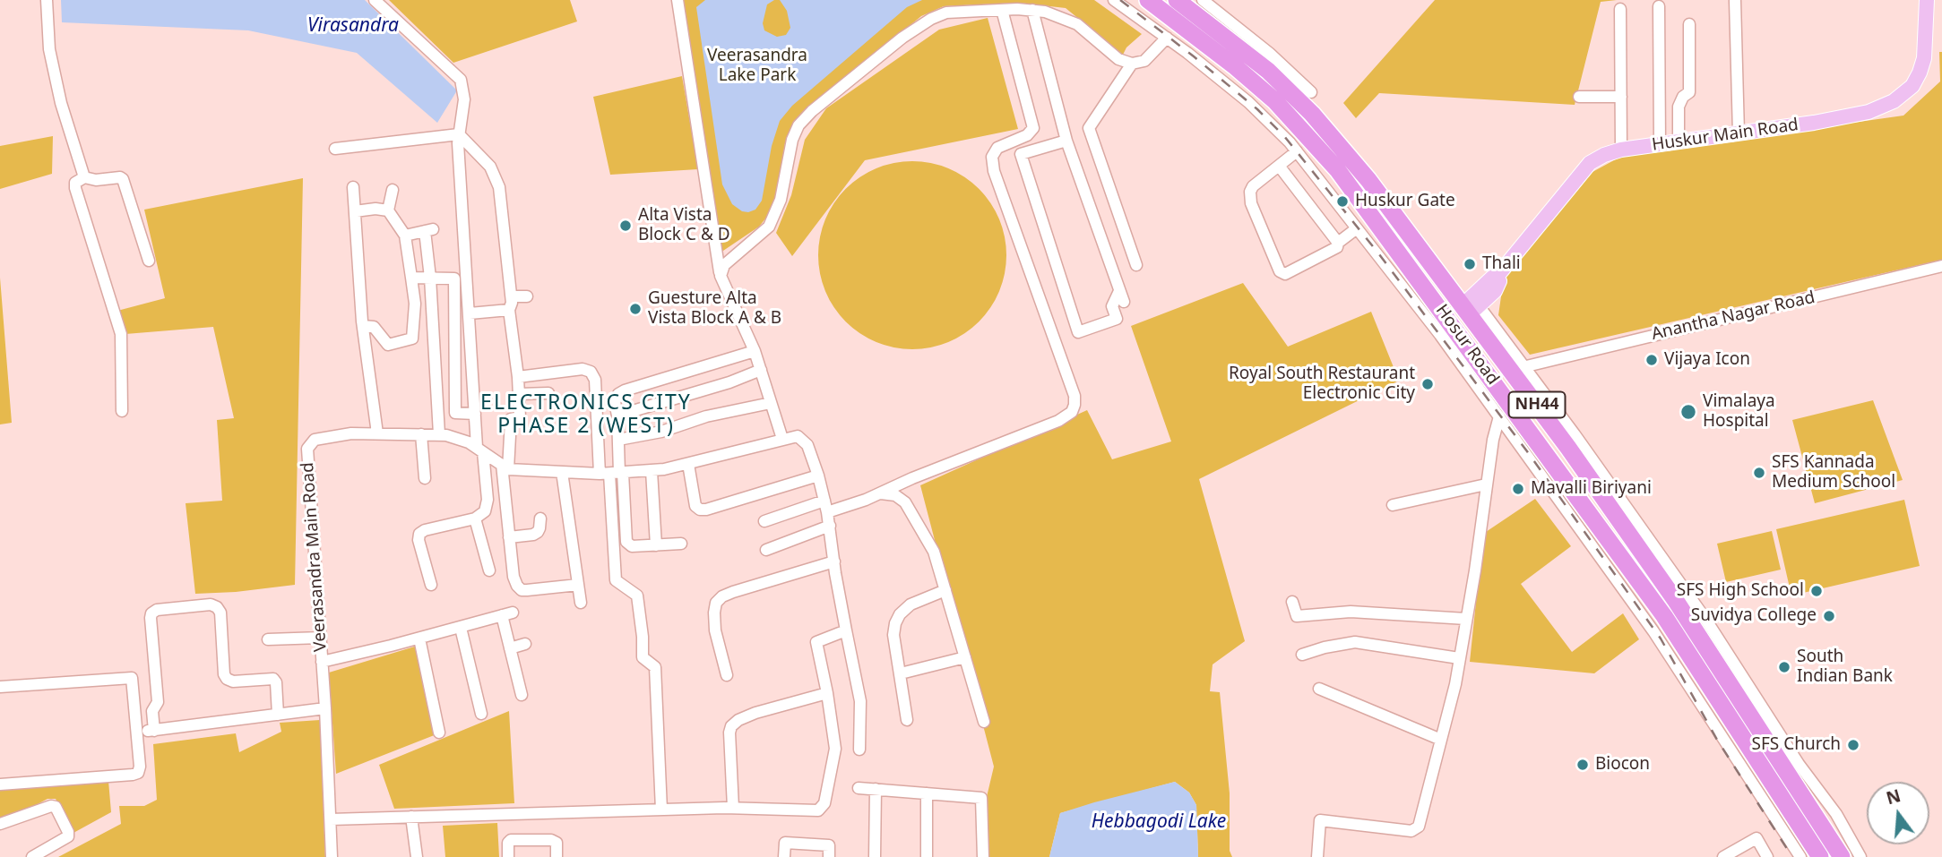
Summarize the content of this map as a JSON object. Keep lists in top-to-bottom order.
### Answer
{
  "streets": {
    "highway": ["Hosur Road", "NH44"],
    "main road": ["Huskur Main Road"],
    "street": ["Anantha Nagar Road", "Veerasandra Main Road"]
  },
  "crossings": [
    ["Huskur Main Road", "Hosur Road"],
    ["Anantha Nagar Road", "Hosur Road"]
  ],
  "districts": ["ELECTRONICS CITY PHASE 2 (WEST)"],
  "water": ["Virasandra", "Hebbagodi Lake"],
  "parks": ["Veerasandra Lake Park"],
  "places": [
    "Huskur Gate",
    "Alta Vista Block C & D",
    "Thali",
    "Guesture Alta Vista Block A & B",
    "Vijaya Icon",
    "Royal South Restaurant Electronic City",
    "Vimalaya Hospital",
    "SFS Kannada Medium School",
    "Mavalli Biriyani",
    "SFS High School",
    "Suvidya College",
    "South Indian Bank",
    "SFS Church",
    "Biocon"
  ],
  "north": "top"
}
